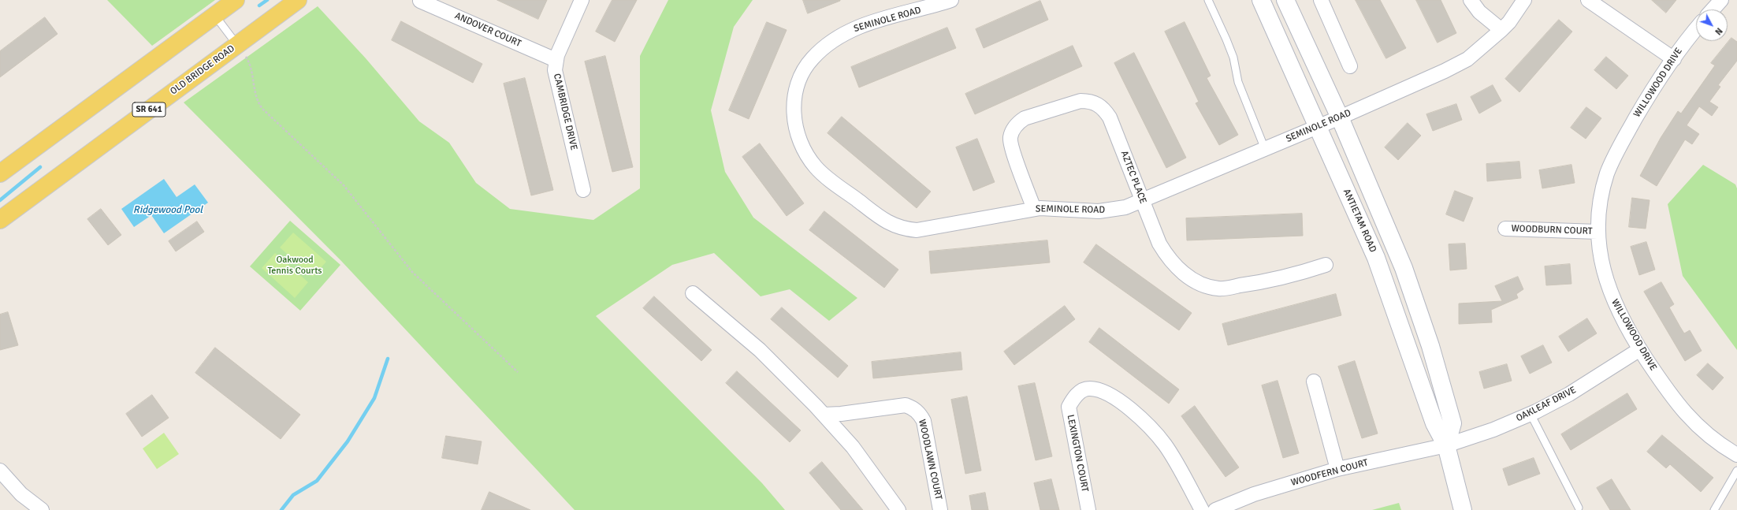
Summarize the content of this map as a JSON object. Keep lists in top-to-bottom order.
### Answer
{
  "streets": {
    "main road": ["OLD BRIDGE ROAD", "SR 641"],
    "street": [
      "SEMINOLE ROAD",
      "ANDOVER COURT",
      "WILLOWOOD DRIVE",
      "CAMBRIDGE DRIVE",
      "AZTEC PLACE",
      "ANTIETAM ROAD",
      "WOODBURN COURT",
      "OAKLEAF DRIVE",
      "LEXINGTON COURT",
      "WOODLAWN COURT",
      "WOODFERN COURT"
    ]
  },
  "crossings": [
    ["SEMINOLE ROAD", "AZTEC PLACE"],
    ["SEMINOLE ROAD", "ANTIETAM ROAD"],
    ["ANDOVER COURT", "CAMBRIDGE DRIVE"],
    ["WILLOWOOD DRIVE", "WOODBURN COURT"],
    ["WILLOWOOD DRIVE", "OAKLEAF DRIVE"],
    ["ANTIETAM ROAD", "OAKLEAF DRIVE"],
    ["ANTIETAM ROAD", "WOODFERN COURT"],
    ["OAKLEAF DRIVE", "WOODFERN COURT"]
  ],
  "water": ["Ridgewood Pool"],
  "parks": ["Oakwood Tennis Courts"],
  "north": "bottom right"
}
